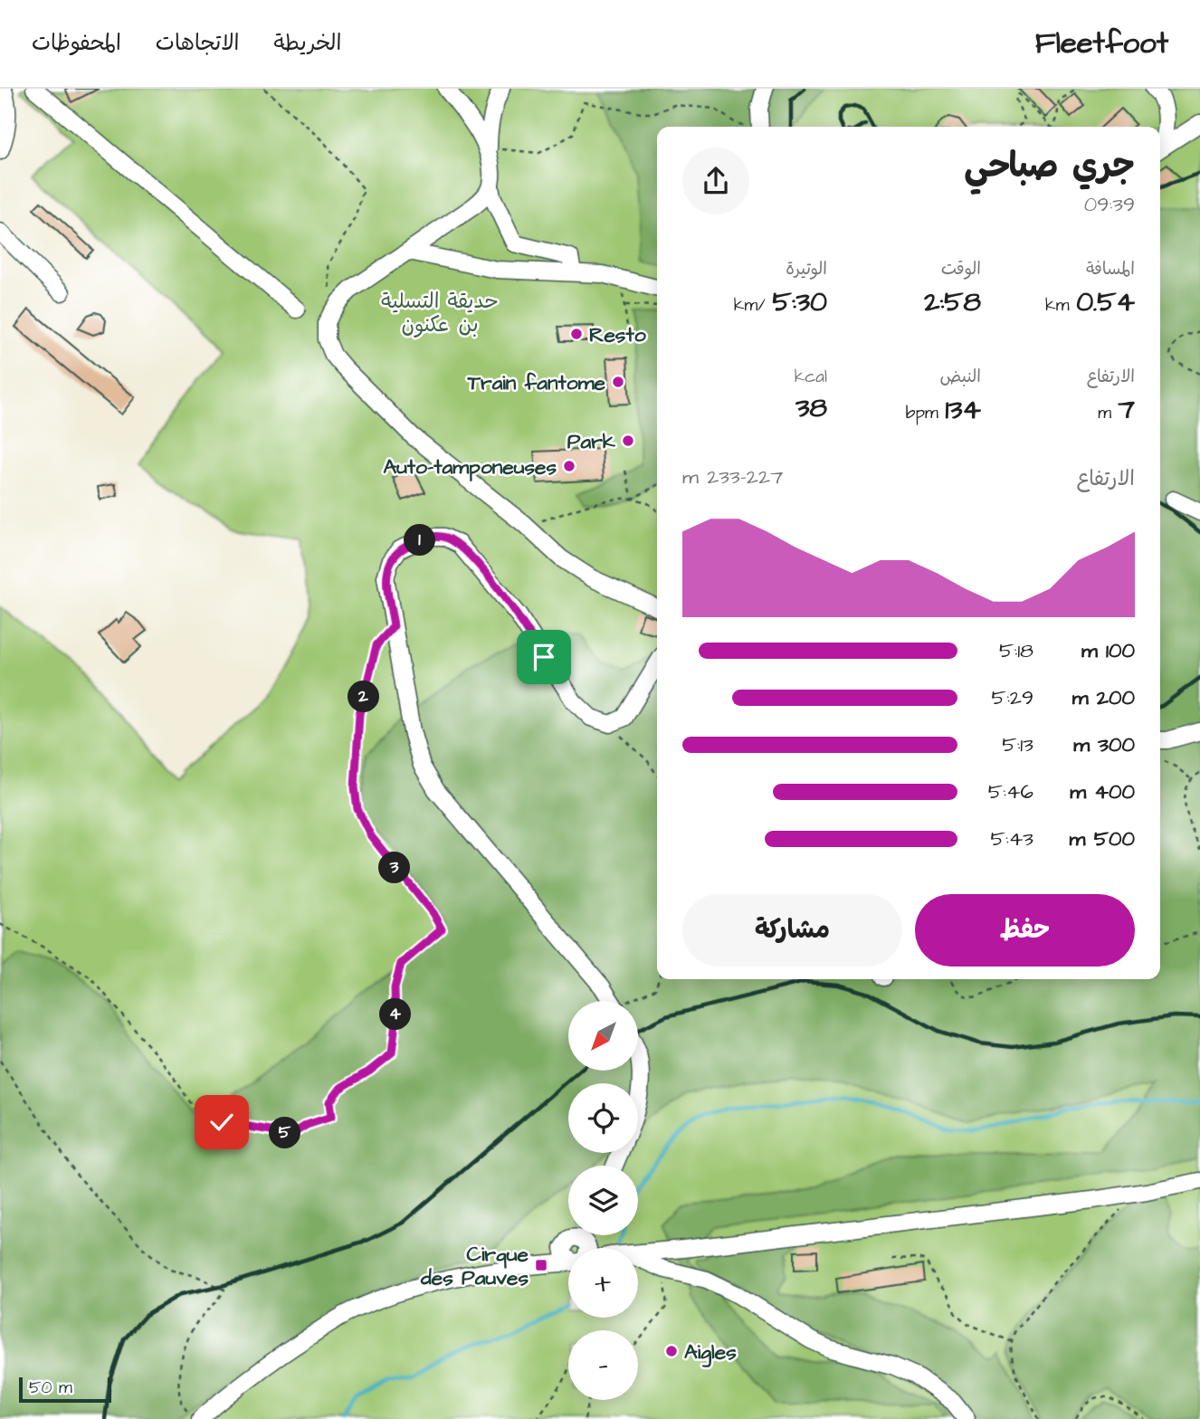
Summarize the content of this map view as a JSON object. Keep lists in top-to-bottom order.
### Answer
{
  "parks": ["حديقة التسلية بن عكنون"],
  "places": {
    "other": [
      "Resto",
      "Train fantome",
      "Park",
      "Auto-tamponeuses",
      "Aigles"
    ],
    "transit": ["Cirque des Pauves"]
  },
  "scale_bar": "50 m",
  "north": "bottom left",
  "page": {
    "header": "Fleetfoot",
    "nav": ["الخريطة", "الاتجاهات", "المحفوظات"],
    "heading": ["جري صباحي", "09:39"],
    "stats": [
      ["المسافة", "0.54 km"],
      ["الوقت", "2:58"],
      ["الوتيرة", "5:30 /km"],
      ["الارتفاع", "7 m"],
      ["النبض", "134 bpm"],
      ["kcal", "38"]
    ],
    "chart": ["الارتفاع", "227–233 m"],
    "pins": [
      "1",
      "2",
      "3",
      "4",
      "5"
    ],
    "list": [
      {
        "name": "100 m",
        "note": "5:18"
      },
      {
        "name": "200 m",
        "note": "5:29"
      },
      {
        "name": "300 m",
        "note": "5:13"
      },
      {
        "name": "400 m",
        "note": "5:46"
      },
      {
        "name": "500 m",
        "note": "5:43"
      }
    ],
    "buttons": ["حفظ", "مشاركة"],
    "map_buttons": ["+", "−"],
    "scale": "50 m"
  }
}
